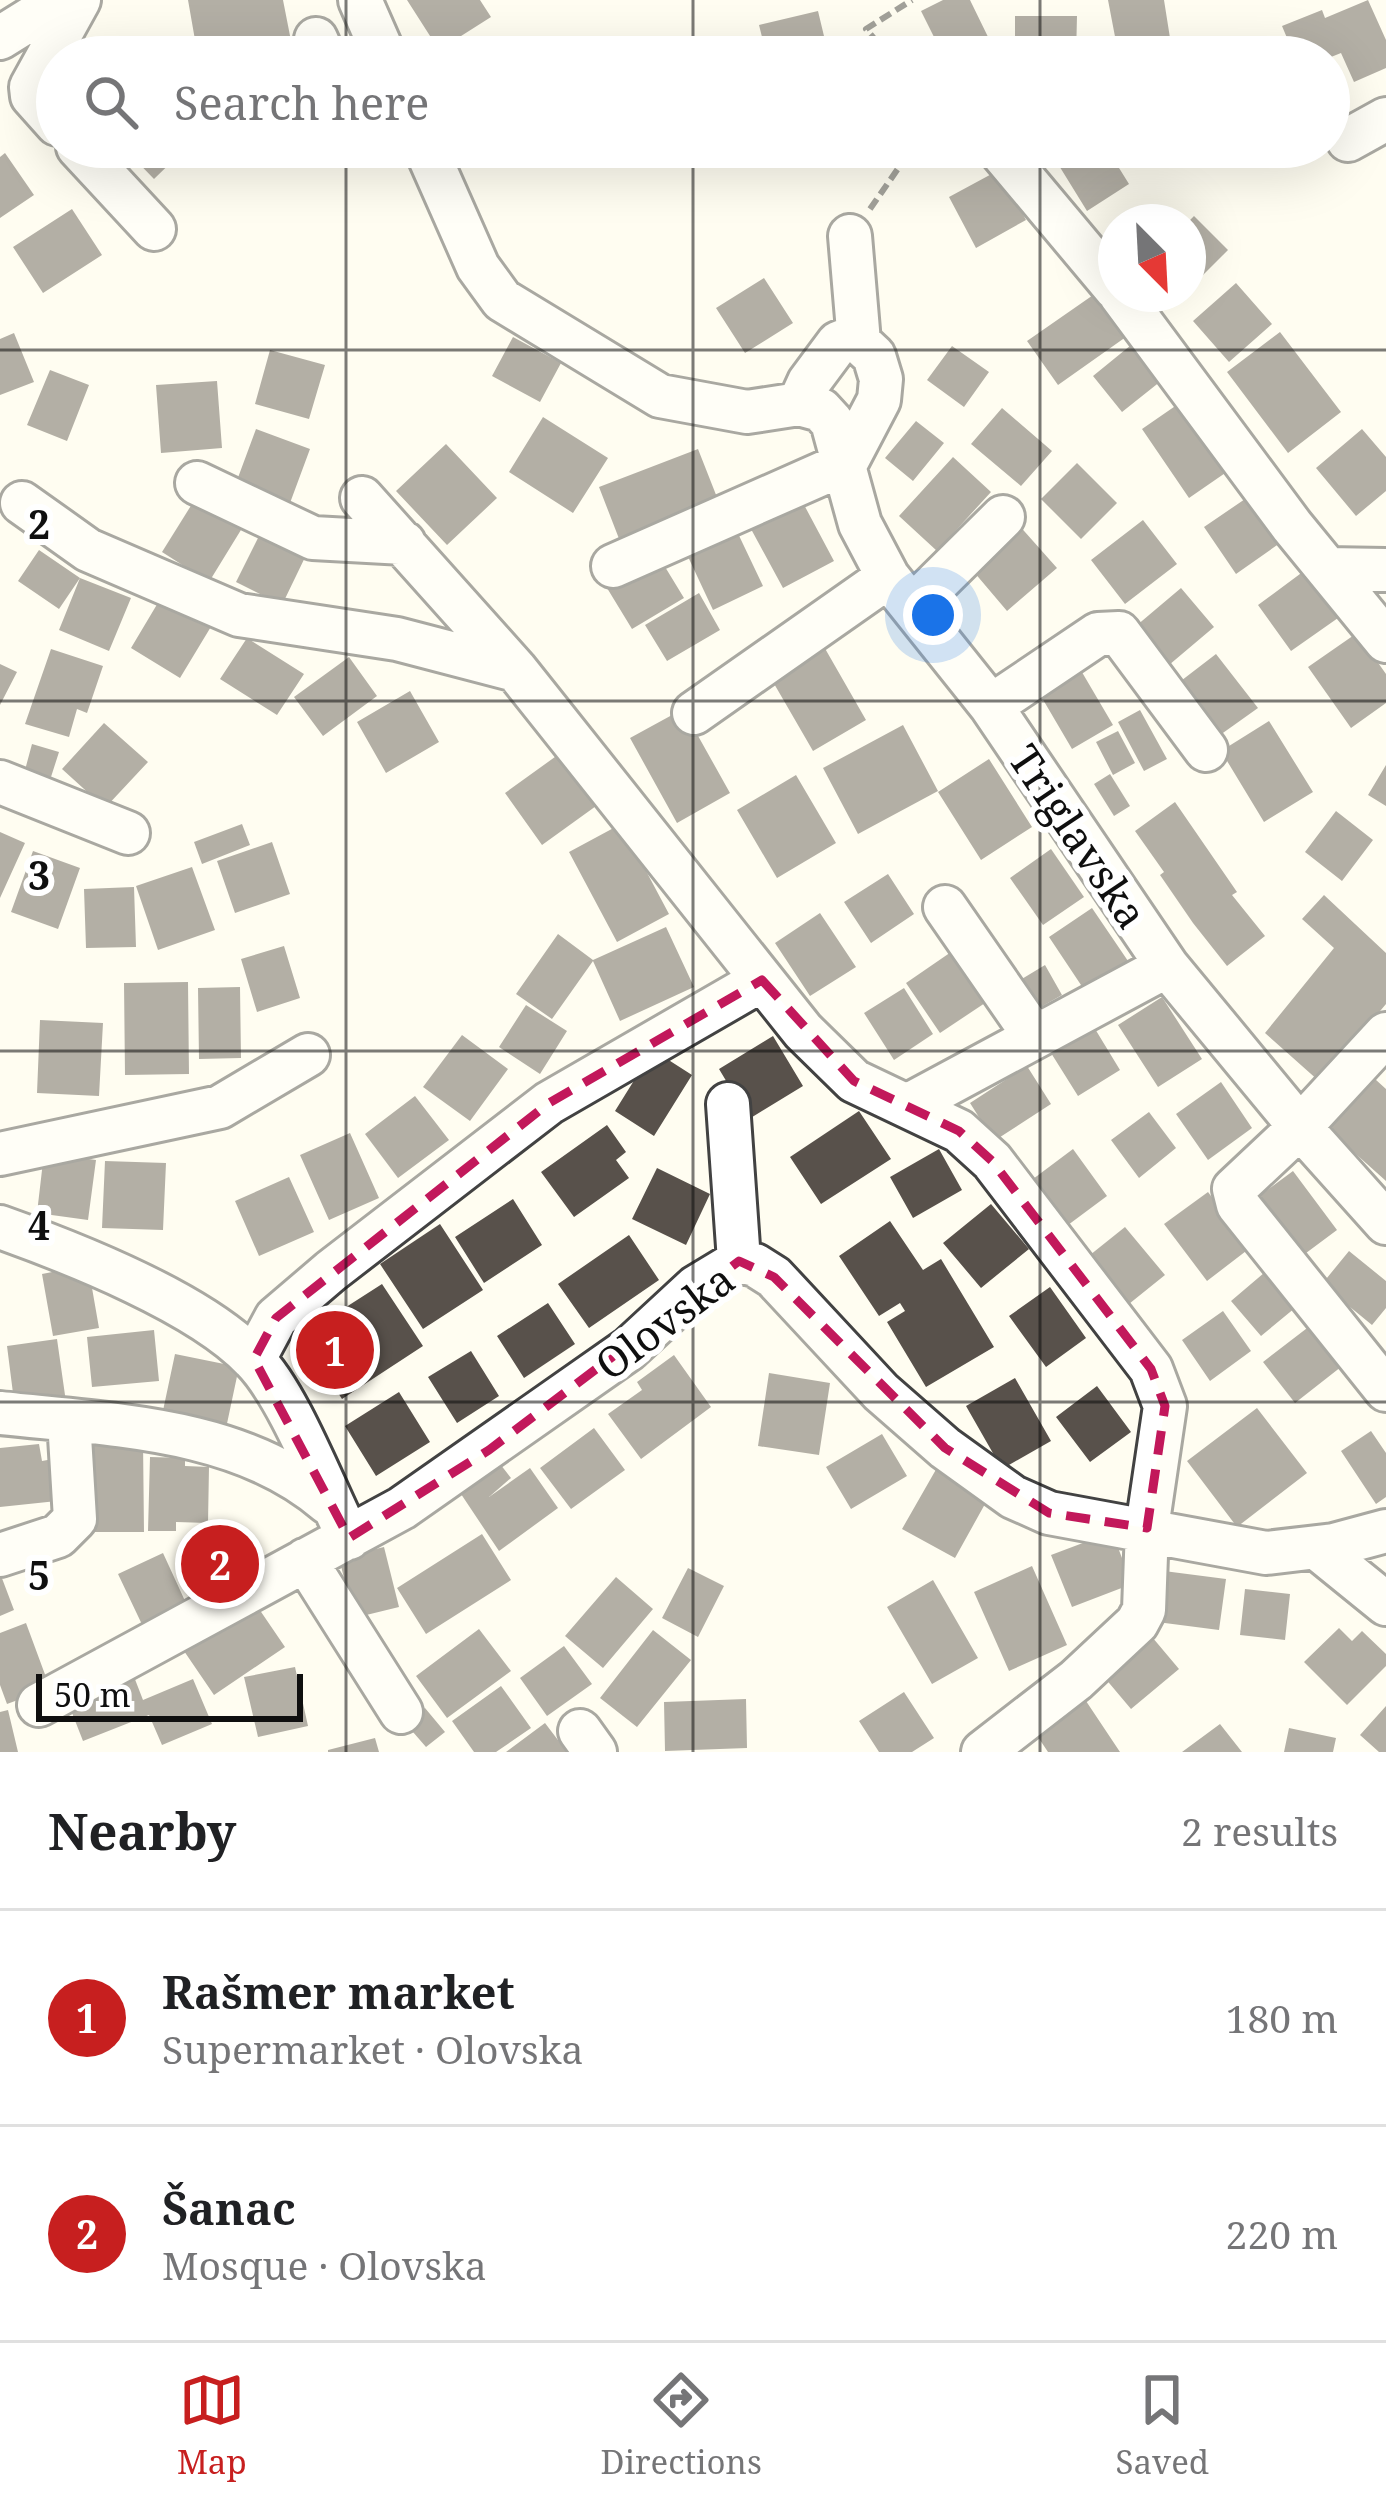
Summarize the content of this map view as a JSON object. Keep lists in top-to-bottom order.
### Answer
{
  "streets": {
    "street": ["Triglavska", "Olovska"]
  },
  "scale_bar": "50 m",
  "north": "bottom right",
  "page": {
    "search": "Search here",
    "pins": ["1", "2"],
    "scale": "50 m",
    "heading": ["Nearby", "2 results"],
    "list": [
      {
        "mark": "1",
        "name": "Rašmer market",
        "note": "Supermarket · Olovska",
        "value": "180 m"
      },
      {
        "mark": "2",
        "name": "Šanac",
        "note": "Mosque · Olovska",
        "value": "220 m"
      }
    ],
    "nav": ["Map", "Directions", "Saved"]
  },
  "grid": {
    "rows": [
      "2",
      "3",
      "4",
      "5"
    ]
  }
}
